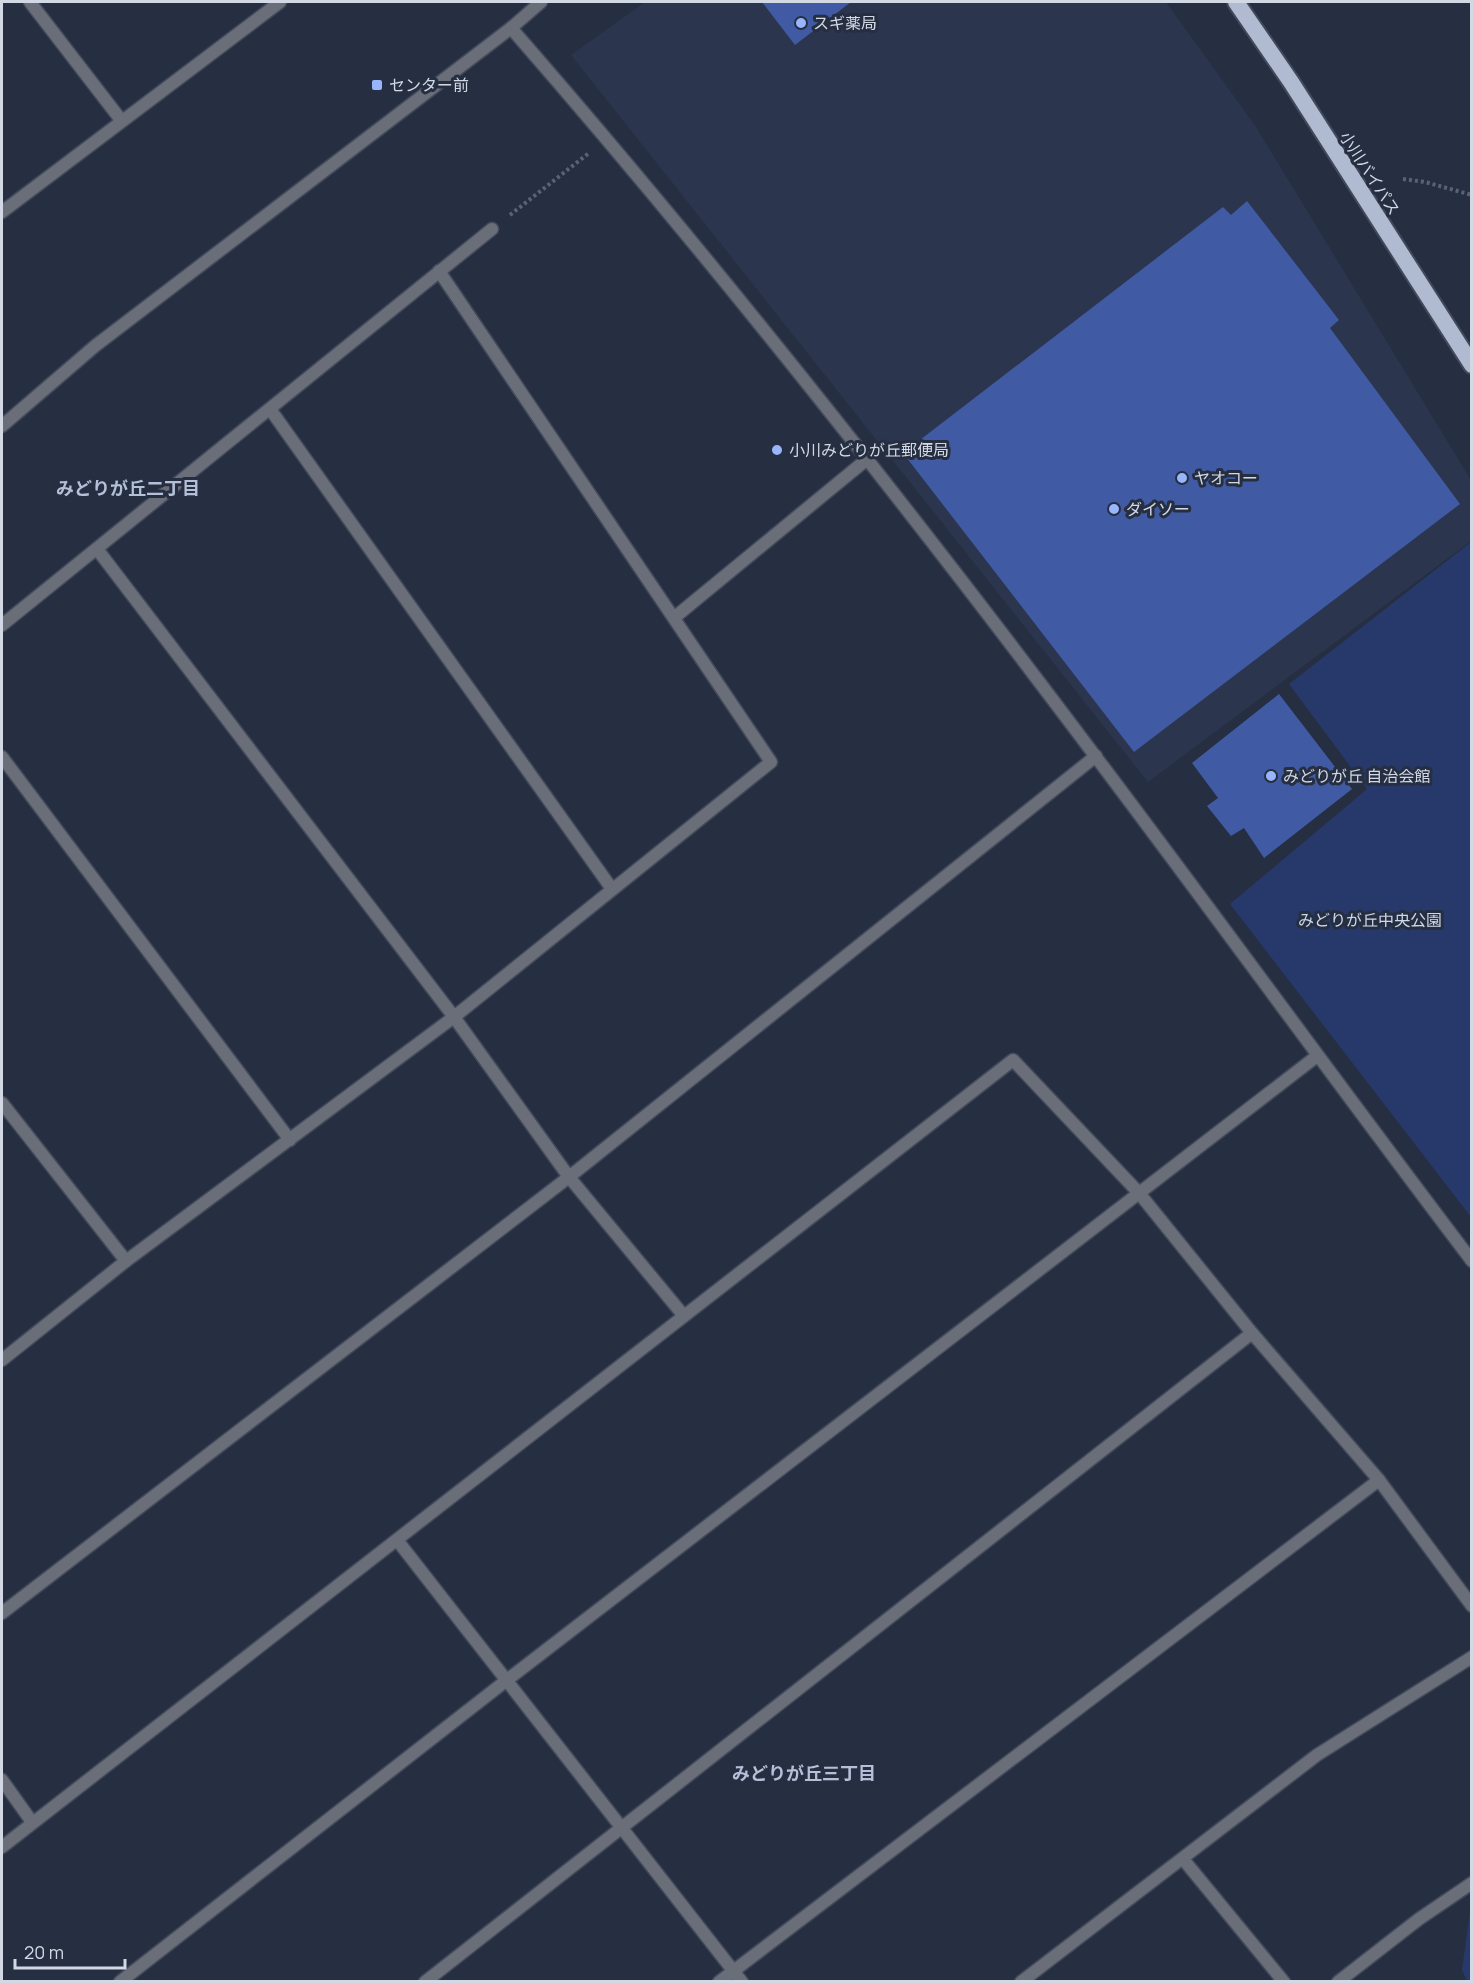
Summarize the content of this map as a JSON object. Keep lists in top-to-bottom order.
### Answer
{
  "streets": {
    "highway": ["小川バイパス"]
  },
  "districts": ["みどりが丘二丁目", "みどりが丘三丁目"],
  "parks": ["みどりが丘中央公園"],
  "places": {
    "other": [
      "スギ薬局",
      "小川みどりが丘郵便局",
      "ヤオコー",
      "ダイソー",
      "みどりが丘 自治会館"
    ],
    "transit": ["センター前"]
  },
  "scale_bar": "20 m"
}
